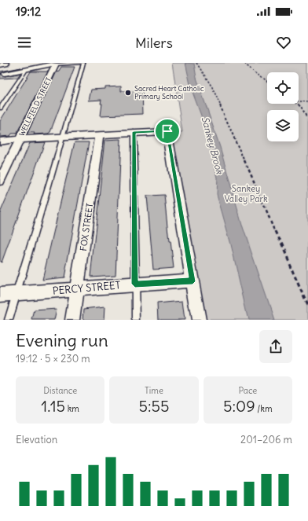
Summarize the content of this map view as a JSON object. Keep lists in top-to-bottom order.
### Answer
{
  "streets": {
    "street": ["WELLFIELD STREET", "FOX STREET", "PERCY STREET"]
  },
  "crossings": [
    ["FOX STREET", "PERCY STREET"]
  ],
  "water": ["Sankey Brook"],
  "parks": ["Sankey Valley Park"],
  "places": ["Sacred Heart Catholic Primary School"],
  "page": {
    "status": "19:12",
    "header": "Milers",
    "heading": ["Evening run", "19:12 · 5 × 230 m"],
    "stats": [
      ["Distance", "1.15 km"],
      ["Time", "5:55"],
      ["Pace", "5:09 /km"]
    ],
    "chart": ["Elevation", "201–206 m"]
  }
}
